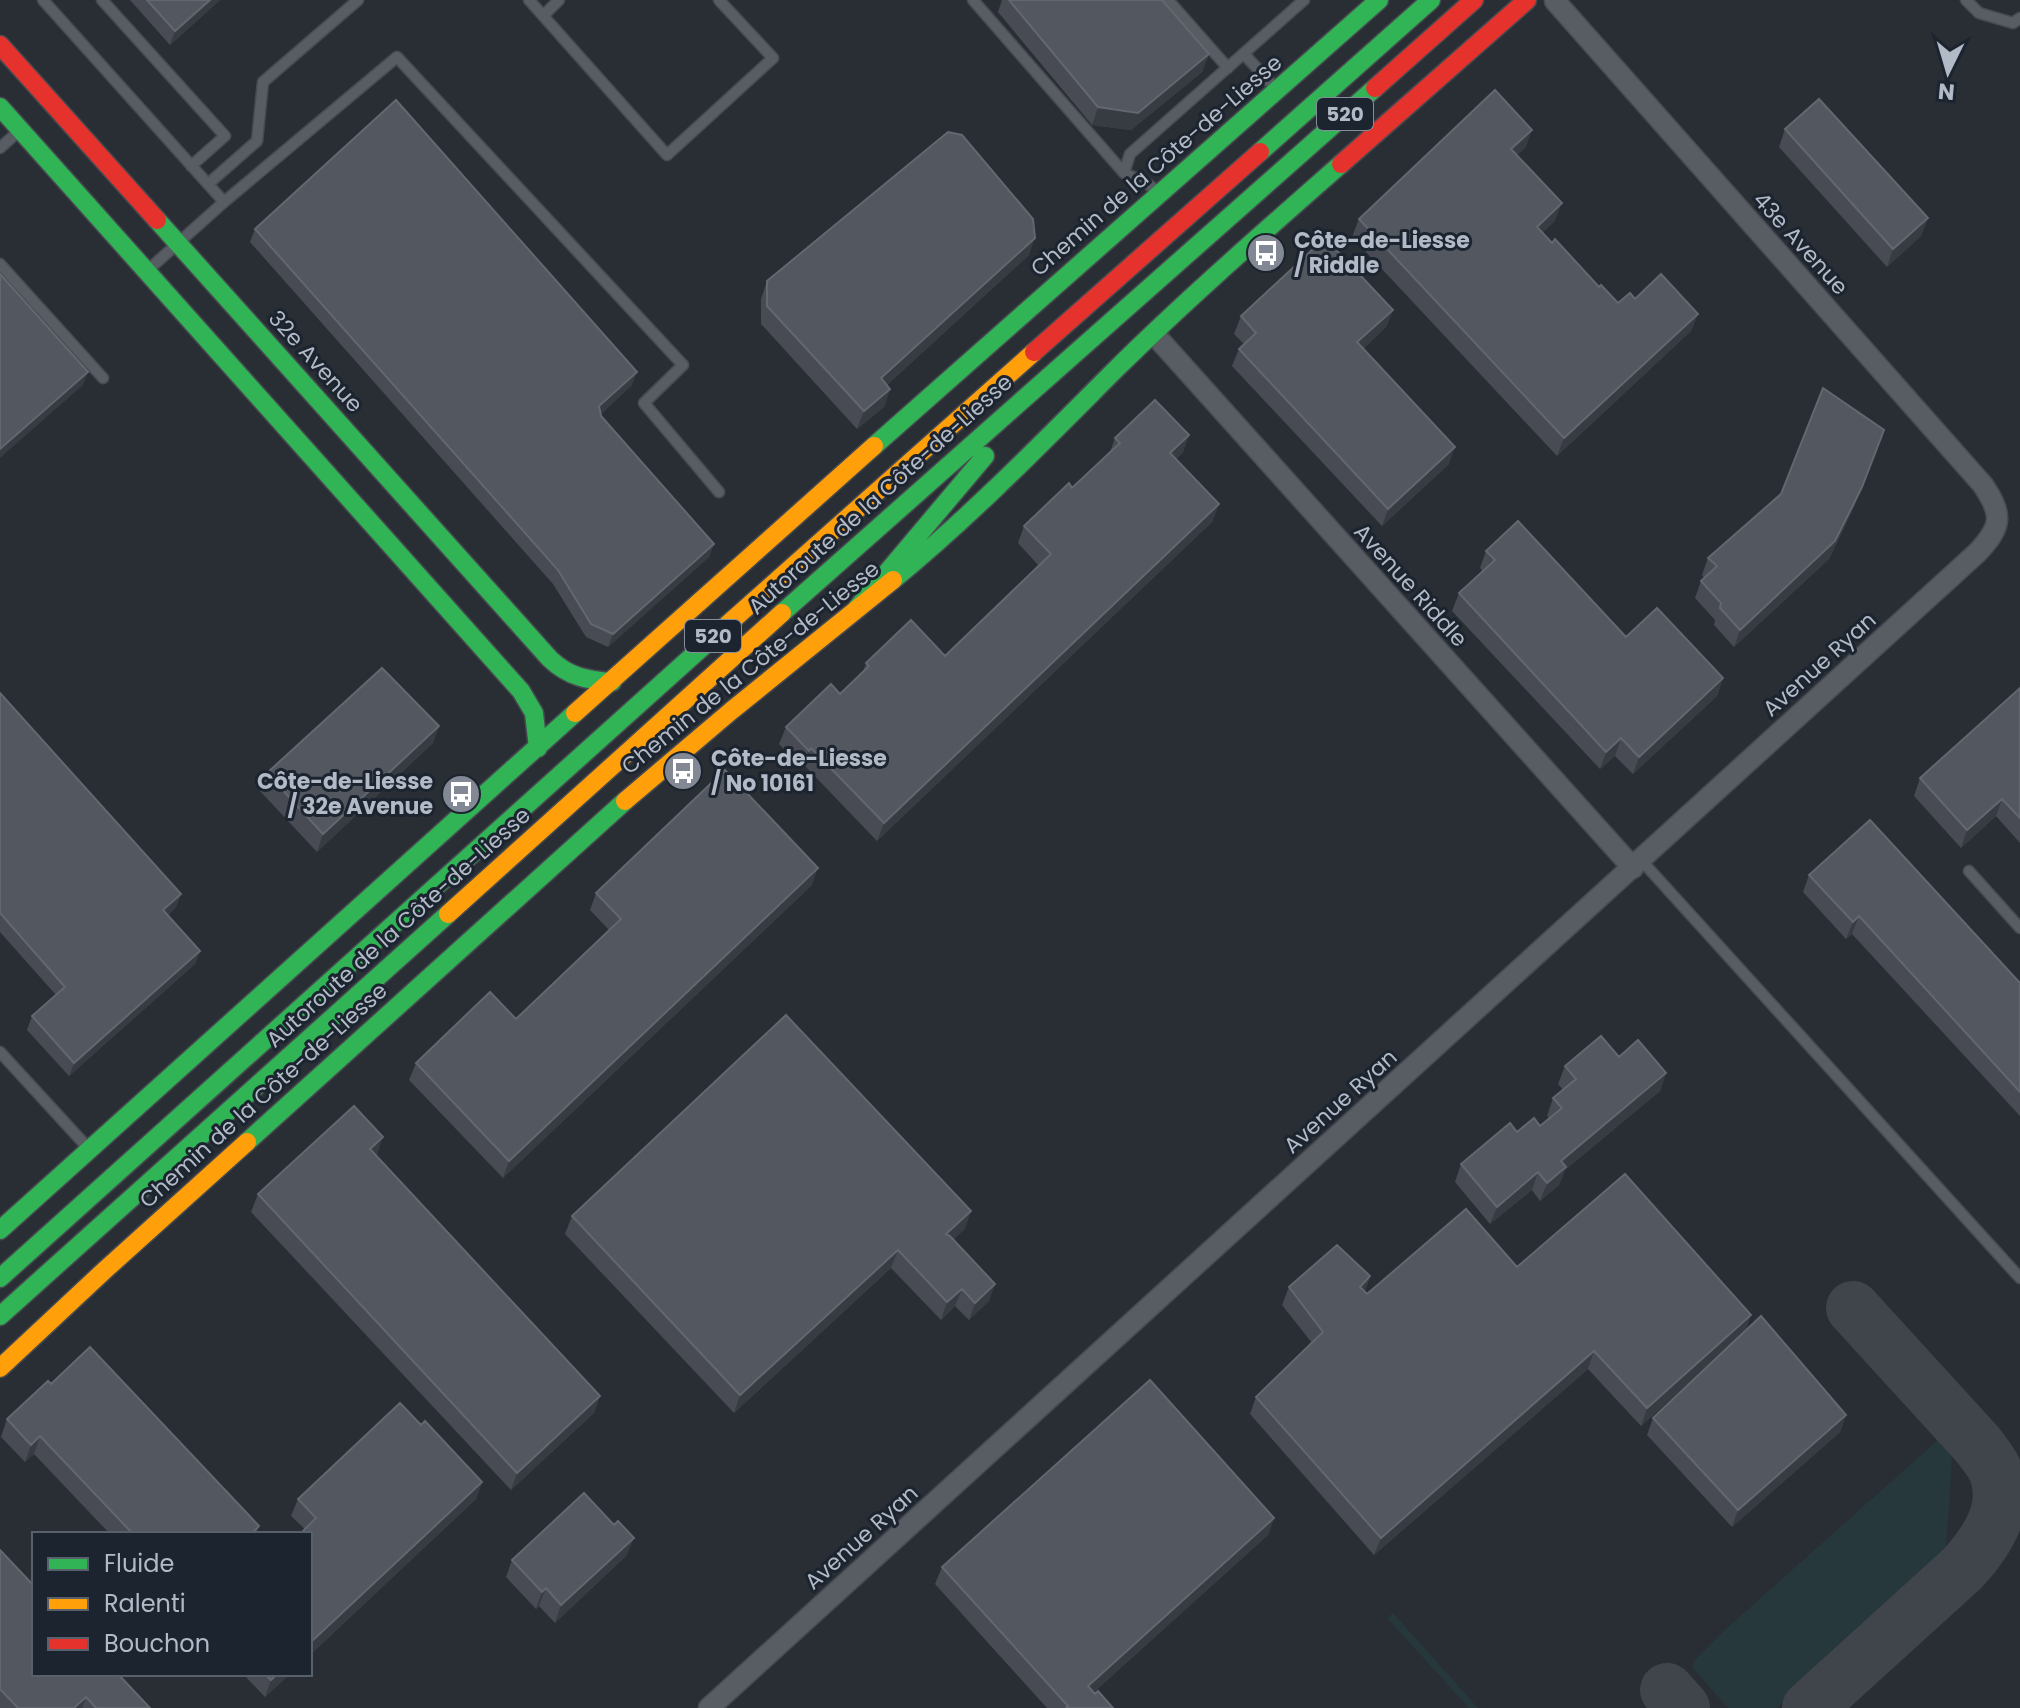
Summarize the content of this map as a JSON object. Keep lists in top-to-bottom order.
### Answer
{
  "streets": {
    "main road": [
      "520",
      "Chemin de la Côte-de-Liesse",
      "32e Avenue",
      "Autoroute de la Côte-de-Liesse"
    ],
    "street": ["43e Avenue", "Avenue Riddle", "Avenue Ryan"]
  },
  "crossings": [
    ["Chemin de la Côte-de-Liesse", "32e Avenue"],
    ["Chemin de la Côte-de-Liesse", "Avenue Riddle"],
    ["43e Avenue", "Avenue Ryan"],
    ["Avenue Riddle", "Avenue Ryan"]
  ],
  "places": {
    "bus stop": ["Côte-de-Liesse / Riddle", "Côte-de-Liesse / No 10161", "Côte-de-Liesse / 32e Avenue"]
  },
  "legend": ["Fluide", "Ralenti", "Bouchon"],
  "north": "bottom"
}
